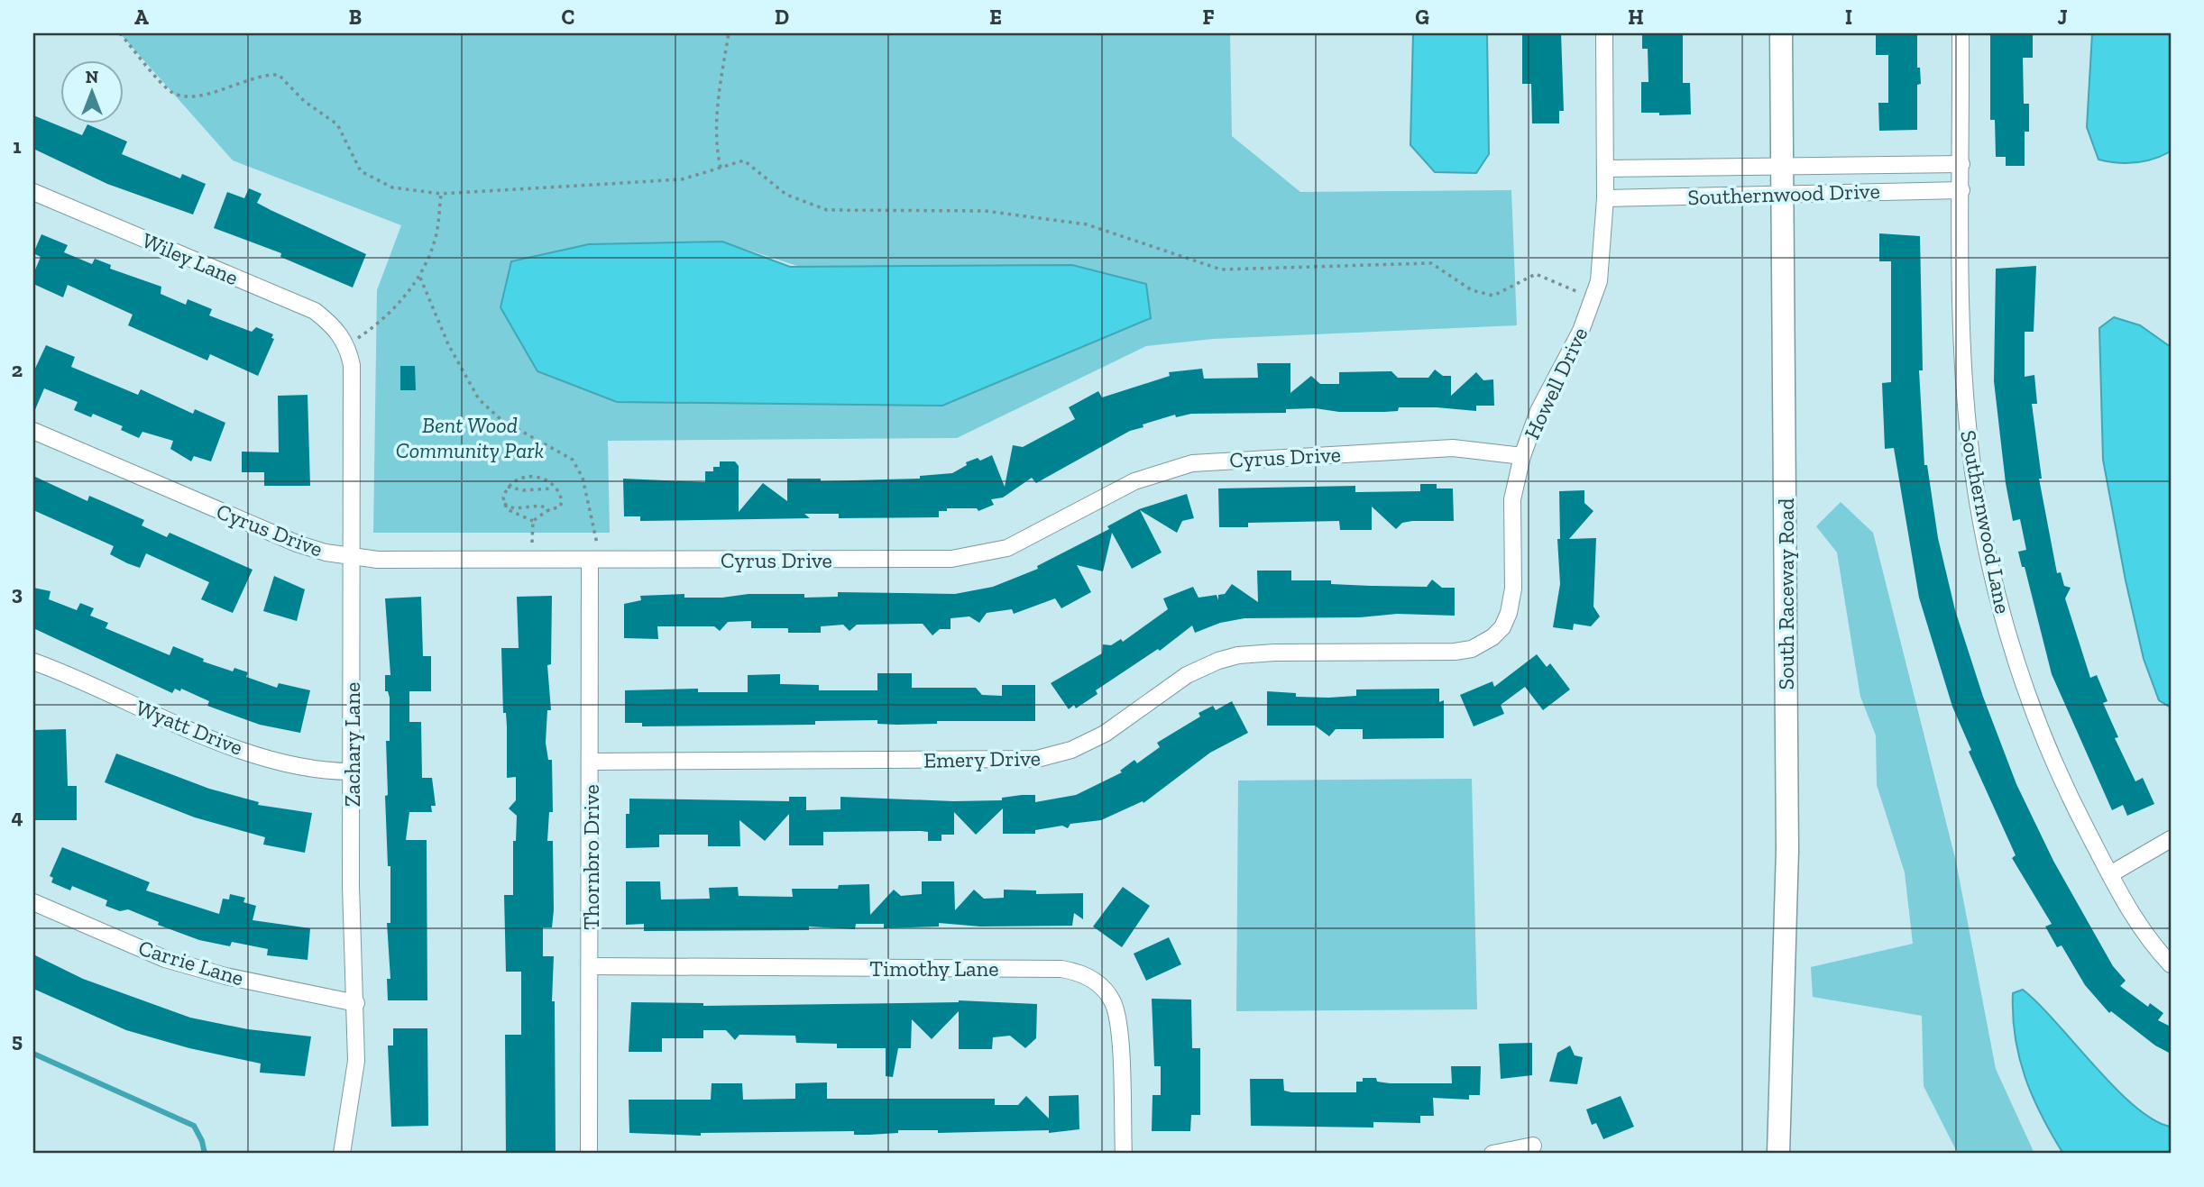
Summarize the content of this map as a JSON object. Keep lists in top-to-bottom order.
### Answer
{
  "streets": {
    "main road": ["South Raceway Road"],
    "street": [
      "Southernwood Drive",
      "Wiley Lane",
      "Howell Drive",
      "Cyrus Drive",
      "Southernwood Lane",
      "Wyatt Drive",
      "Zachary Lane",
      "Emery Drive",
      "Thornbro Drive",
      "Carrie Lane",
      "Timothy Lane"
    ]
  },
  "crossings": [
    ["Southernwood Drive", "Howell Drive"],
    ["Southernwood Drive", "Southernwood Lane"],
    ["Southernwood Drive", "South Raceway Road"],
    ["Wiley Lane", "Zachary Lane"],
    ["Howell Drive", "Cyrus Drive"],
    ["Howell Drive", "Emery Drive"],
    ["Cyrus Drive", "Zachary Lane"],
    ["Cyrus Drive", "Thornbro Drive"],
    ["Wyatt Drive", "Zachary Lane"],
    ["Zachary Lane", "Carrie Lane"],
    ["Emery Drive", "Thornbro Drive"],
    ["Thornbro Drive", "Timothy Lane"]
  ],
  "parks": ["Bent Wood Community Park"],
  "north": "top",
  "grid": {
    "columns": [
      "A",
      "B",
      "C",
      "D",
      "E",
      "F",
      "G",
      "H",
      "I",
      "J"
    ],
    "rows": [
      "1",
      "2",
      "3",
      "4",
      "5"
    ]
  }
}
